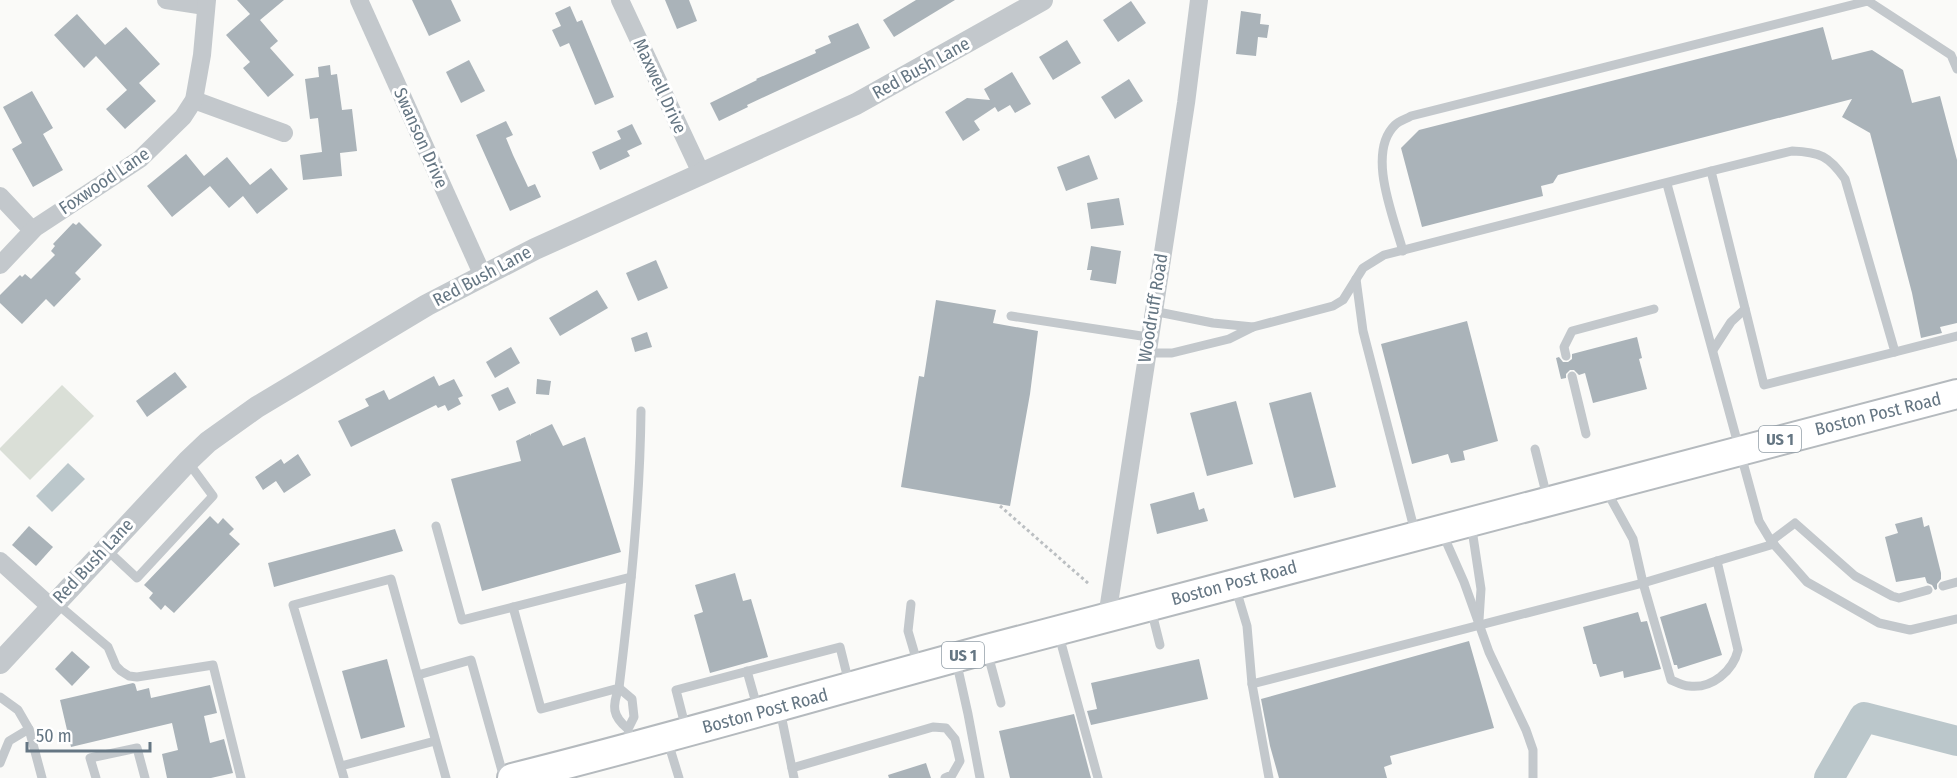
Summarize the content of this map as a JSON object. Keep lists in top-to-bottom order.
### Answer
{
  "streets": {
    "main road": ["Boston Post Road", "US 1"],
    "street": [
      "Red Bush Lane",
      "Maxwell Drive",
      "Swanson Drive",
      "Foxwood Lane",
      "Woodruff Road"
    ]
  },
  "crossings": [
    ["Red Bush Lane", "Maxwell Drive"],
    ["Red Bush Lane", "Swanson Drive"],
    ["Woodruff Road", "Boston Post Road"]
  ],
  "scale_bar": "50 m"
}
